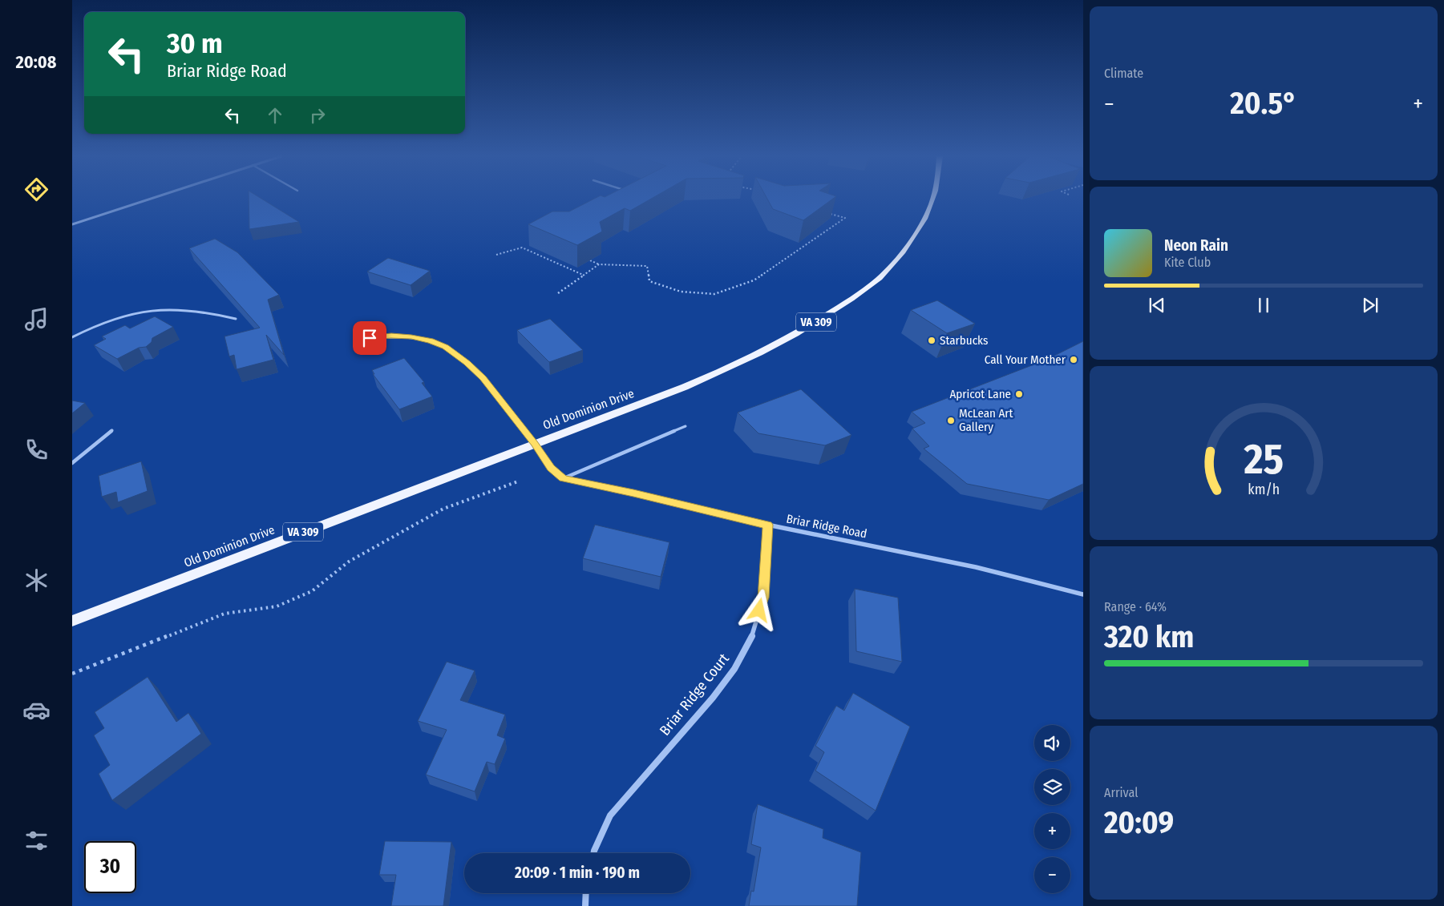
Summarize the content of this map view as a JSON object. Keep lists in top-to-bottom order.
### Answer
{
  "streets": {
    "main road": ["VA 309", "Old Dominion Drive"],
    "street": ["Briar Ridge Road", "Briar Ridge Court"]
  },
  "crossings": [
    ["Briar Ridge Road", "Briar Ridge Court"]
  ],
  "places": [
    "Starbucks",
    "Call Your Mother",
    "Apricot Lane",
    "McLean Art Gallery"
  ],
  "page": {
    "tabs": "20:08",
    "tile": [
      "Climate",
      ["Range · 64%", "320 km"],
      ["Arrival", "20:09"]
    ],
    "turn": ["30 m", "Briar Ridge Road"],
    "heat": ["−", "20.5°", "+"],
    "song": ["Neon Rain", "Kite Club"],
    "map_buttons": ["+", "−"],
    "limit": "30",
    "trip": "20:09 · 1 min · 190 m",
    "gauge": ["25", "km/h"]
  }
}
